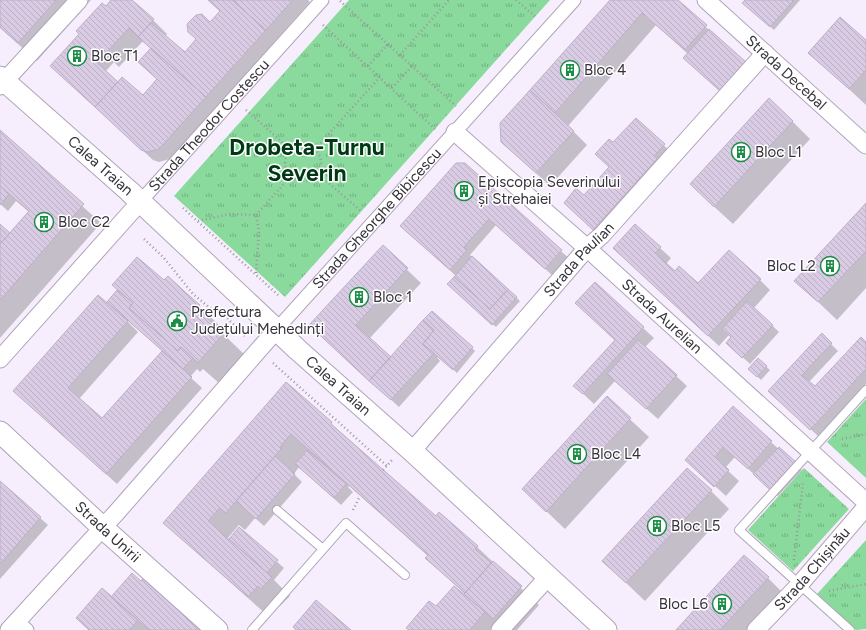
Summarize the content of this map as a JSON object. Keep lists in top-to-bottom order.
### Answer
{
  "streets": {
    "street": [
      "Strada Decebal",
      "Strada Theodor Costescu",
      "Calea Traian",
      "Strada Gheorghe Bibicescu",
      "Strada Paulian",
      "Strada Aurelian",
      "Strada Unirii",
      "Strada Chișinău"
    ]
  },
  "crossings": [
    ["Strada Decebal", "Strada Paulian"],
    ["Strada Theodor Costescu", "Calea Traian"],
    ["Calea Traian", "Strada Gheorghe Bibicescu"],
    ["Calea Traian", "Strada Paulian"],
    ["Strada Gheorghe Bibicescu", "Strada Aurelian"],
    ["Strada Gheorghe Bibicescu", "Strada Unirii"],
    ["Strada Paulian", "Strada Aurelian"]
  ],
  "districts": ["Drobeta-Turnu Severin"],
  "places": {
    "building": [
      "Bloc T1",
      "Bloc 4",
      "Bloc L1",
      "Episcopia Severinului și Strehaiei",
      "Bloc C2",
      "Bloc L2",
      "Bloc 1",
      "Bloc L4",
      "Bloc L5",
      "Bloc L6"
    ],
    "public building": ["Prefectura Județului Mehedinți"]
  }
}
